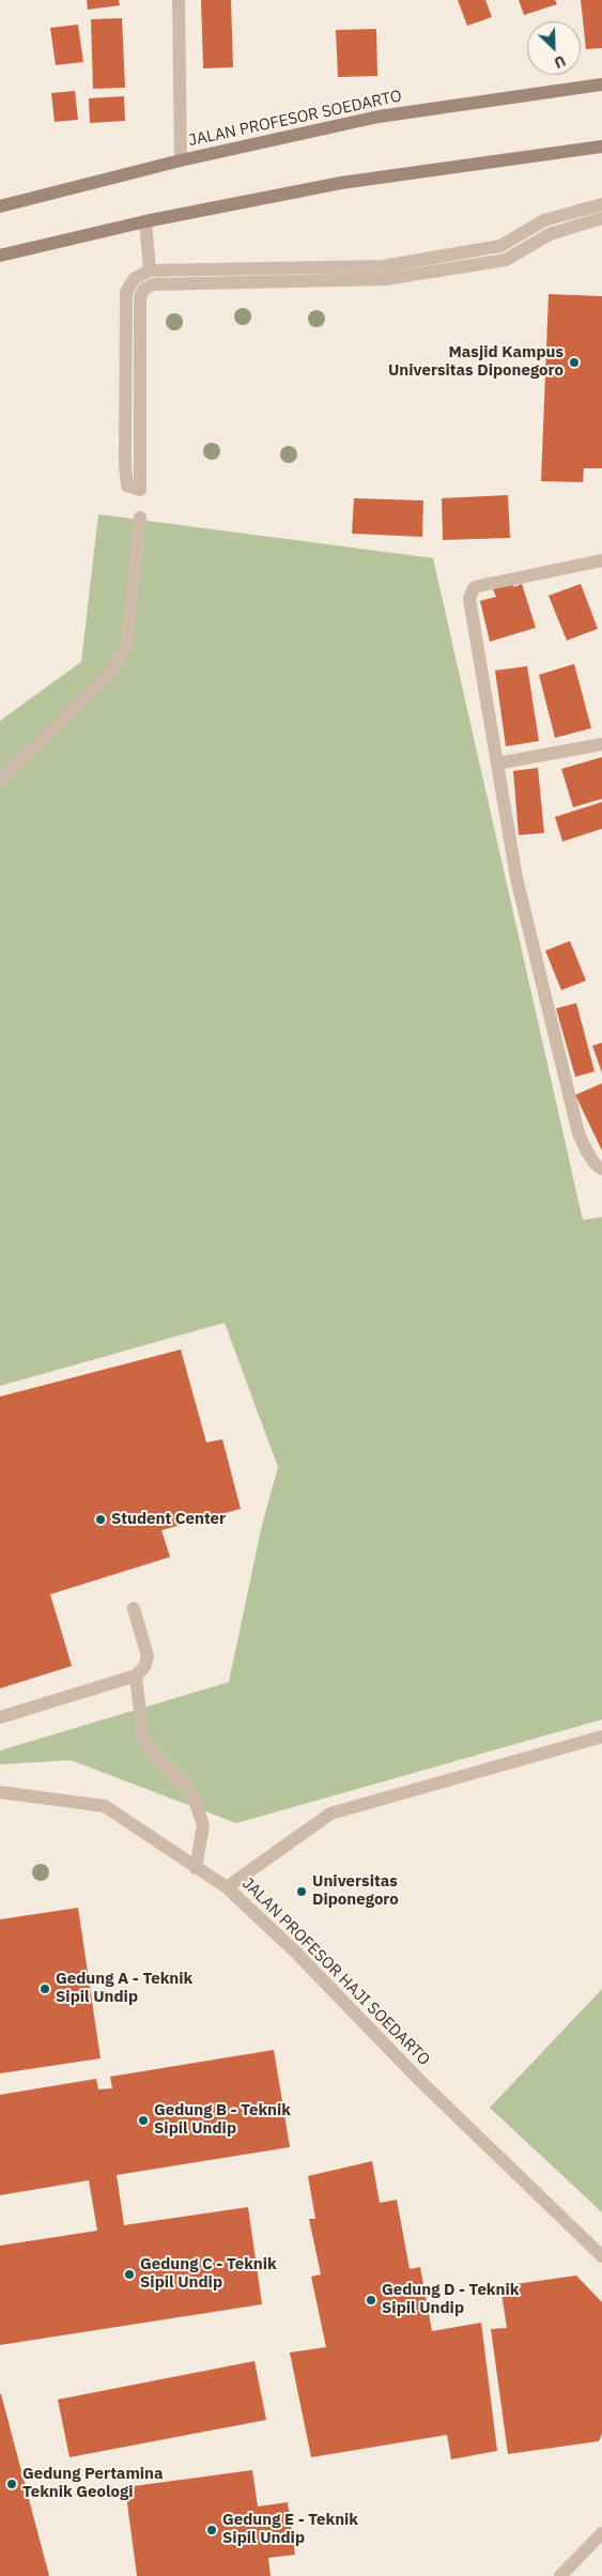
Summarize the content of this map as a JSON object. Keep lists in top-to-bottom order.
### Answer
{
  "streets": {
    "street": ["JALAN PROFESOR SOEDARTO", "JALAN PROFESOR HAJI SOEDARTO"]
  },
  "places": [
    "Masjid Kampus Universitas Diponegoro",
    "Student Center",
    "Universitas Diponegoro",
    "Gedung A - Teknik Sipil Undip",
    "Gedung B - Teknik Sipil Undip",
    "Gedung C - Teknik Sipil Undip",
    "Gedung D - Teknik Sipil Undip",
    "Gedung Pertamina Teknik Geologi",
    "Gedung E - Teknik Sipil Undip"
  ],
  "north": "bottom right"
}
